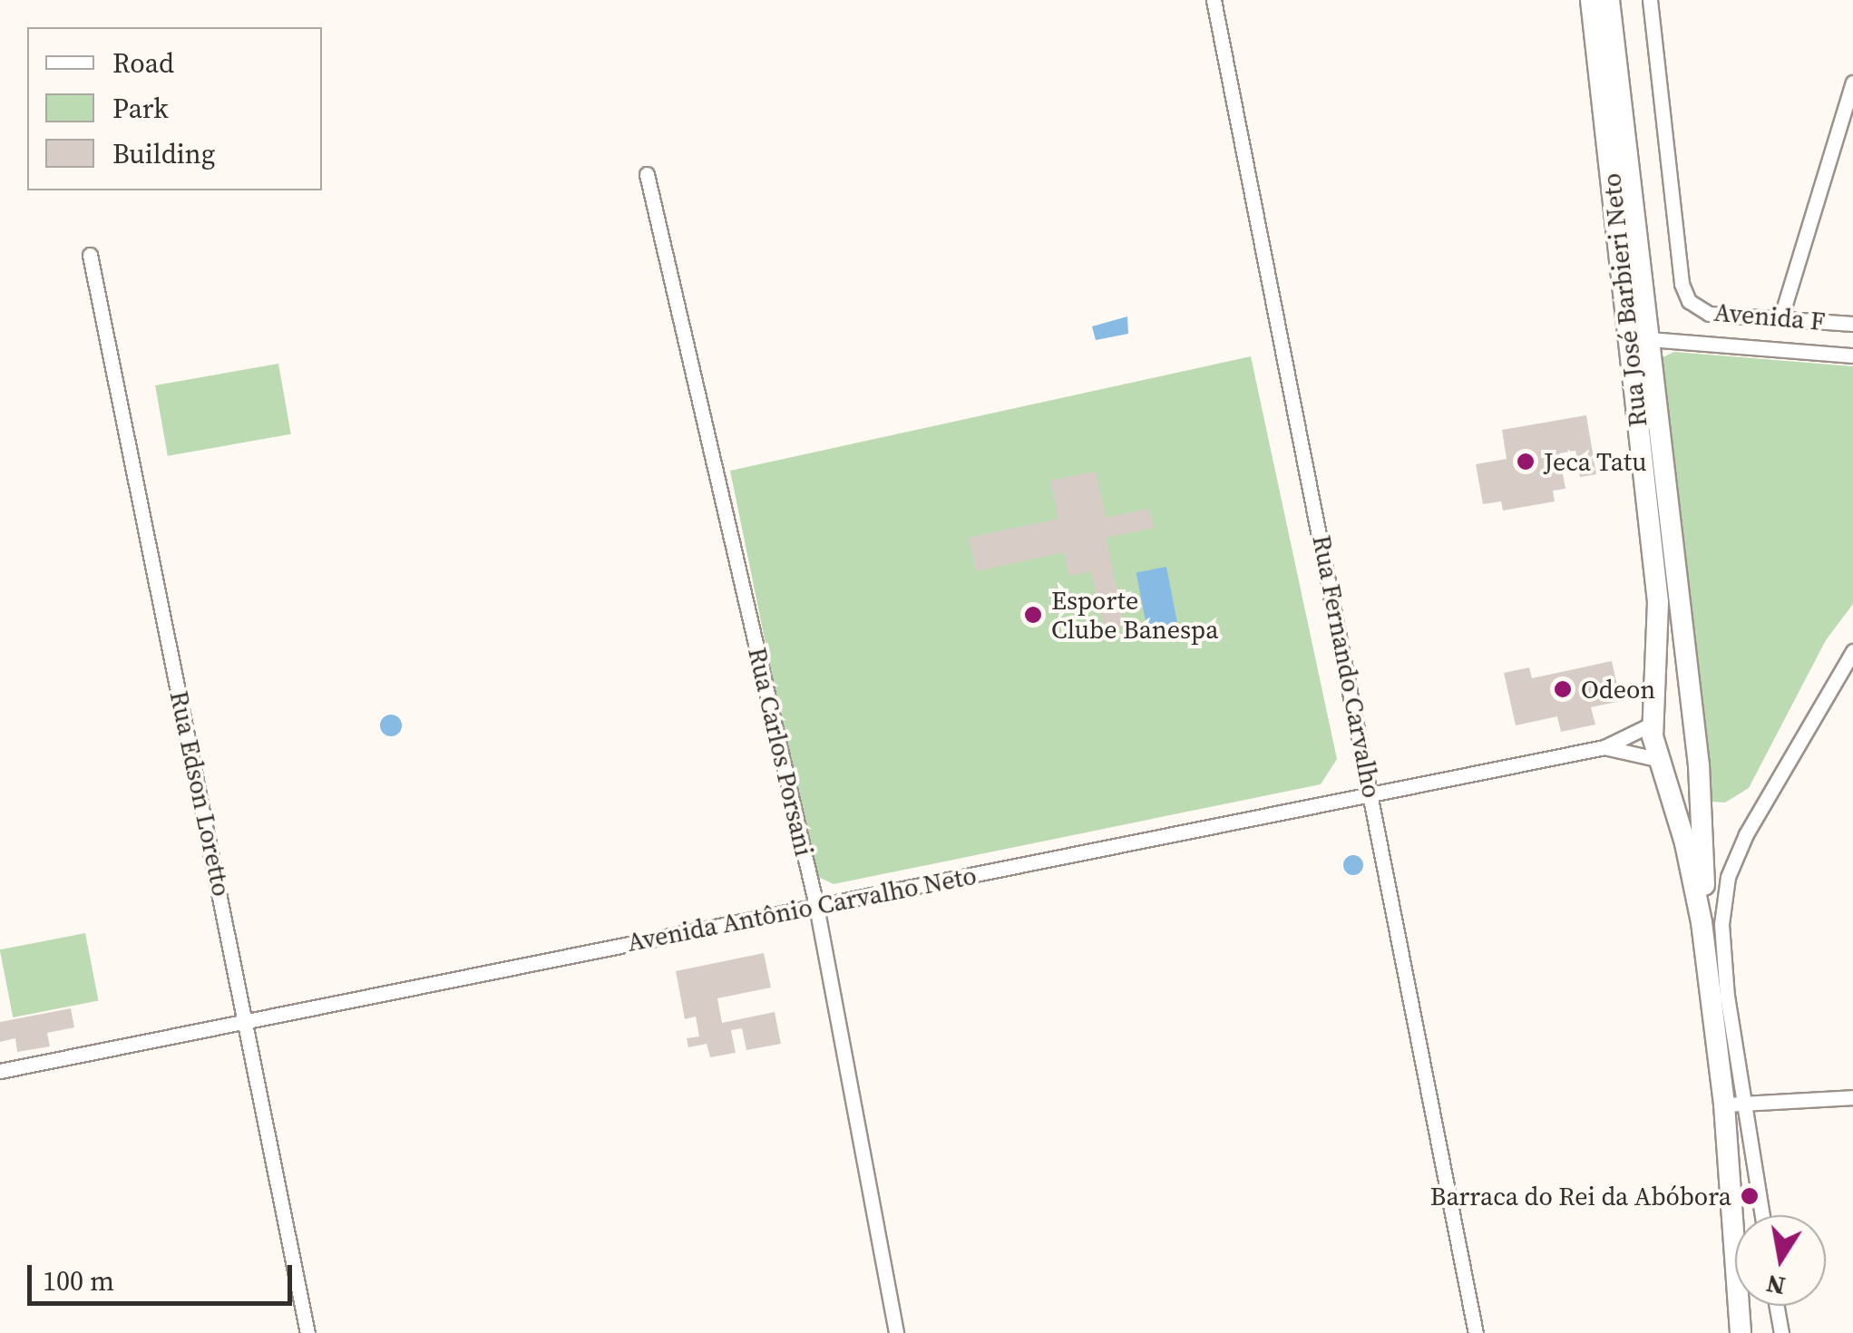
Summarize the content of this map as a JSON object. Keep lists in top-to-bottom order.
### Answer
{
  "streets": {
    "main road": ["Rua José Barbieri Neto"],
    "street": [
      "Avenida F",
      "Rua Fernando Carvalho",
      "Rua Carlos Porsani",
      "Rua Edson Loretto",
      "Avenida Antônio Carvalho Neto"
    ]
  },
  "crossings": [
    ["Rua Fernando Carvalho", "Avenida Antônio Carvalho Neto"],
    ["Rua Carlos Porsani", "Avenida Antônio Carvalho Neto"],
    ["Rua Edson Loretto", "Avenida Antônio Carvalho Neto"]
  ],
  "places": [
    "Jeca Tatu",
    "Esporte Clube Banespa",
    "Odeon",
    "Barraca do Rei da Abóbora"
  ],
  "legend": ["Road", "Park", "Building"],
  "scale_bar": "100 m",
  "north": "bottom"
}
